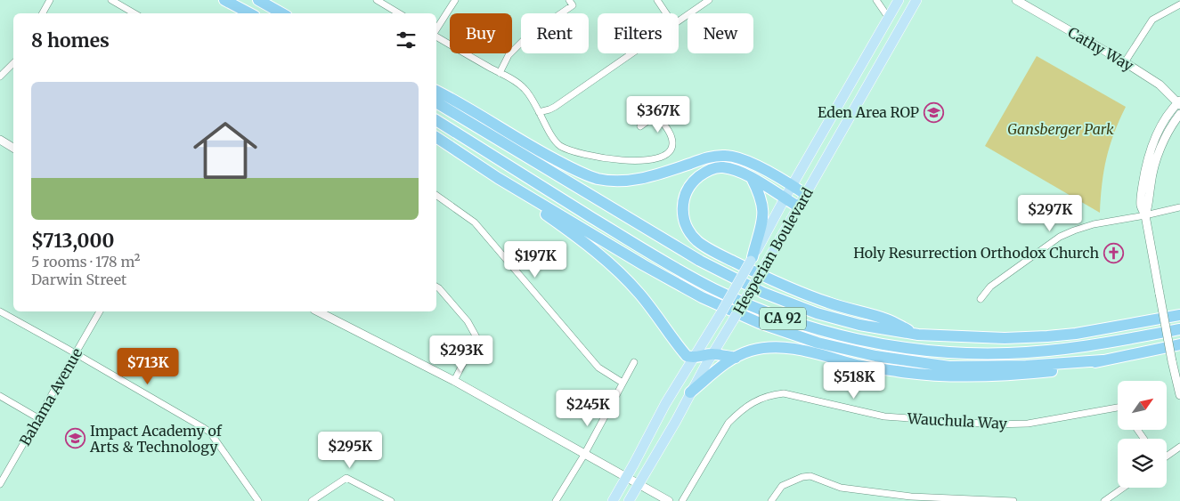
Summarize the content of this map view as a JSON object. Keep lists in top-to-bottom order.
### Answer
{
  "streets": {
    "highway": ["CA 92"],
    "main road": ["Hesperian Boulevard"],
    "street": ["Cathy Way", "Bahama Avenue", "Wauchula Way"]
  },
  "parks": ["Gansberger Park"],
  "places": {
    "school or university": ["Eden Area ROP", "Impact Academy of Arts & Technology"],
    "church": ["Holy Resurrection Orthodox Church"]
  },
  "north": "top right",
  "page": {
    "chip": [
      "Buy",
      "Rent",
      "Filters",
      "New"
    ],
    "heading": "8 homes",
    "list": [
      {
        "name": "$713,000",
        "note": "5 rooms · 178 m² · Darwin Street"
      }
    ],
    "price": [
      "$367K",
      "$297K",
      "$197K",
      "$293K",
      "$713K",
      "$518K",
      "$245K",
      "$295K"
    ]
  }
}
